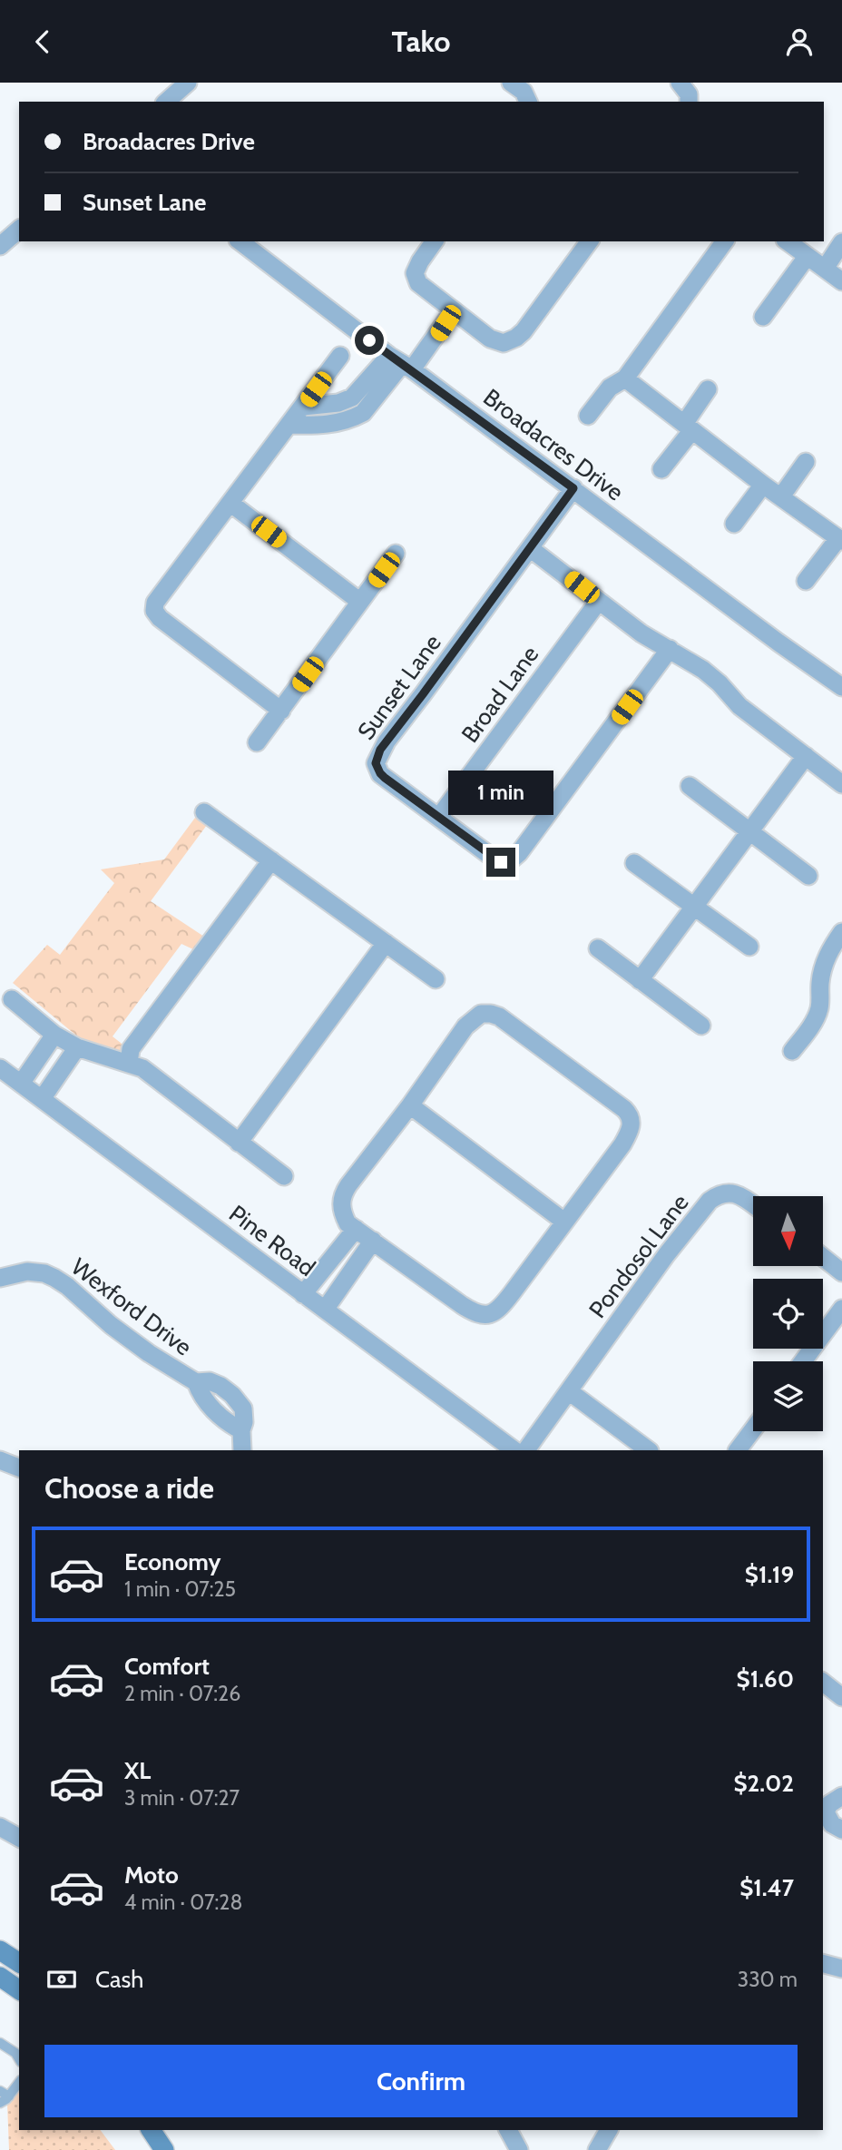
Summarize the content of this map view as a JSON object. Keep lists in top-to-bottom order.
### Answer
{
  "streets": {
    "street": [
      "Broadacres Drive",
      "Sunset Lane",
      "Broad Lane",
      "Pine Road",
      "Pondosol Lane",
      "Wexford Drive"
    ]
  },
  "crossings": [
    ["Broadacres Drive", "Sunset Lane"],
    ["Sunset Lane", "Broad Lane"]
  ],
  "north": "bottom",
  "page": {
    "header": "Tako",
    "banner": ["Broadacres Drive", "Sunset Lane"],
    "bubble": "1 min",
    "heading": "Choose a ride",
    "list": [
      {
        "name": "Economy",
        "note": "1 min · 07:25",
        "value": "$1.19"
      },
      {
        "name": "Comfort",
        "note": "2 min · 07:26",
        "value": "$1.60"
      },
      {
        "name": "XL",
        "note": "3 min · 07:27",
        "value": "$2.02"
      },
      {
        "name": "Moto",
        "note": "4 min · 07:28",
        "value": "$1.47"
      }
    ],
    "pay": ["Cash", "330 m"],
    "buttons": "Confirm"
  }
}
